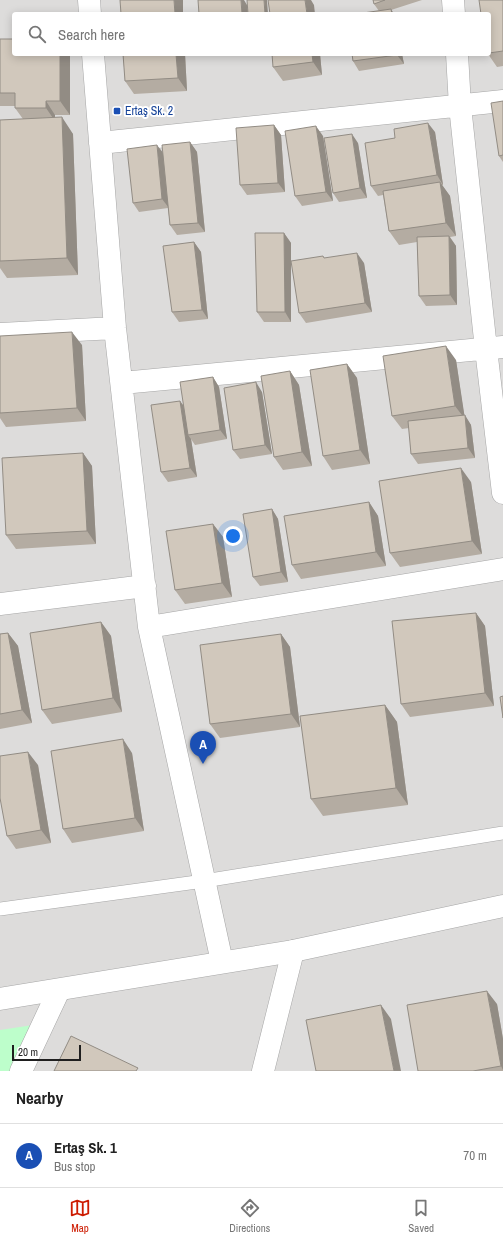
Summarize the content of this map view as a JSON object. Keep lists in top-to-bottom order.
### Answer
{
  "places": {
    "transit": ["Ertaş Sk. 2"]
  },
  "scale_bar": "20 m",
  "page": {
    "search": "Search here",
    "pins": "A",
    "scale": "20 m",
    "heading": "Nearby",
    "list": [
      {
        "mark": "A",
        "name": "Ertaş Sk. 1",
        "note": "Bus stop",
        "value": "70 m"
      }
    ],
    "nav": ["Map", "Directions", "Saved"]
  }
}
